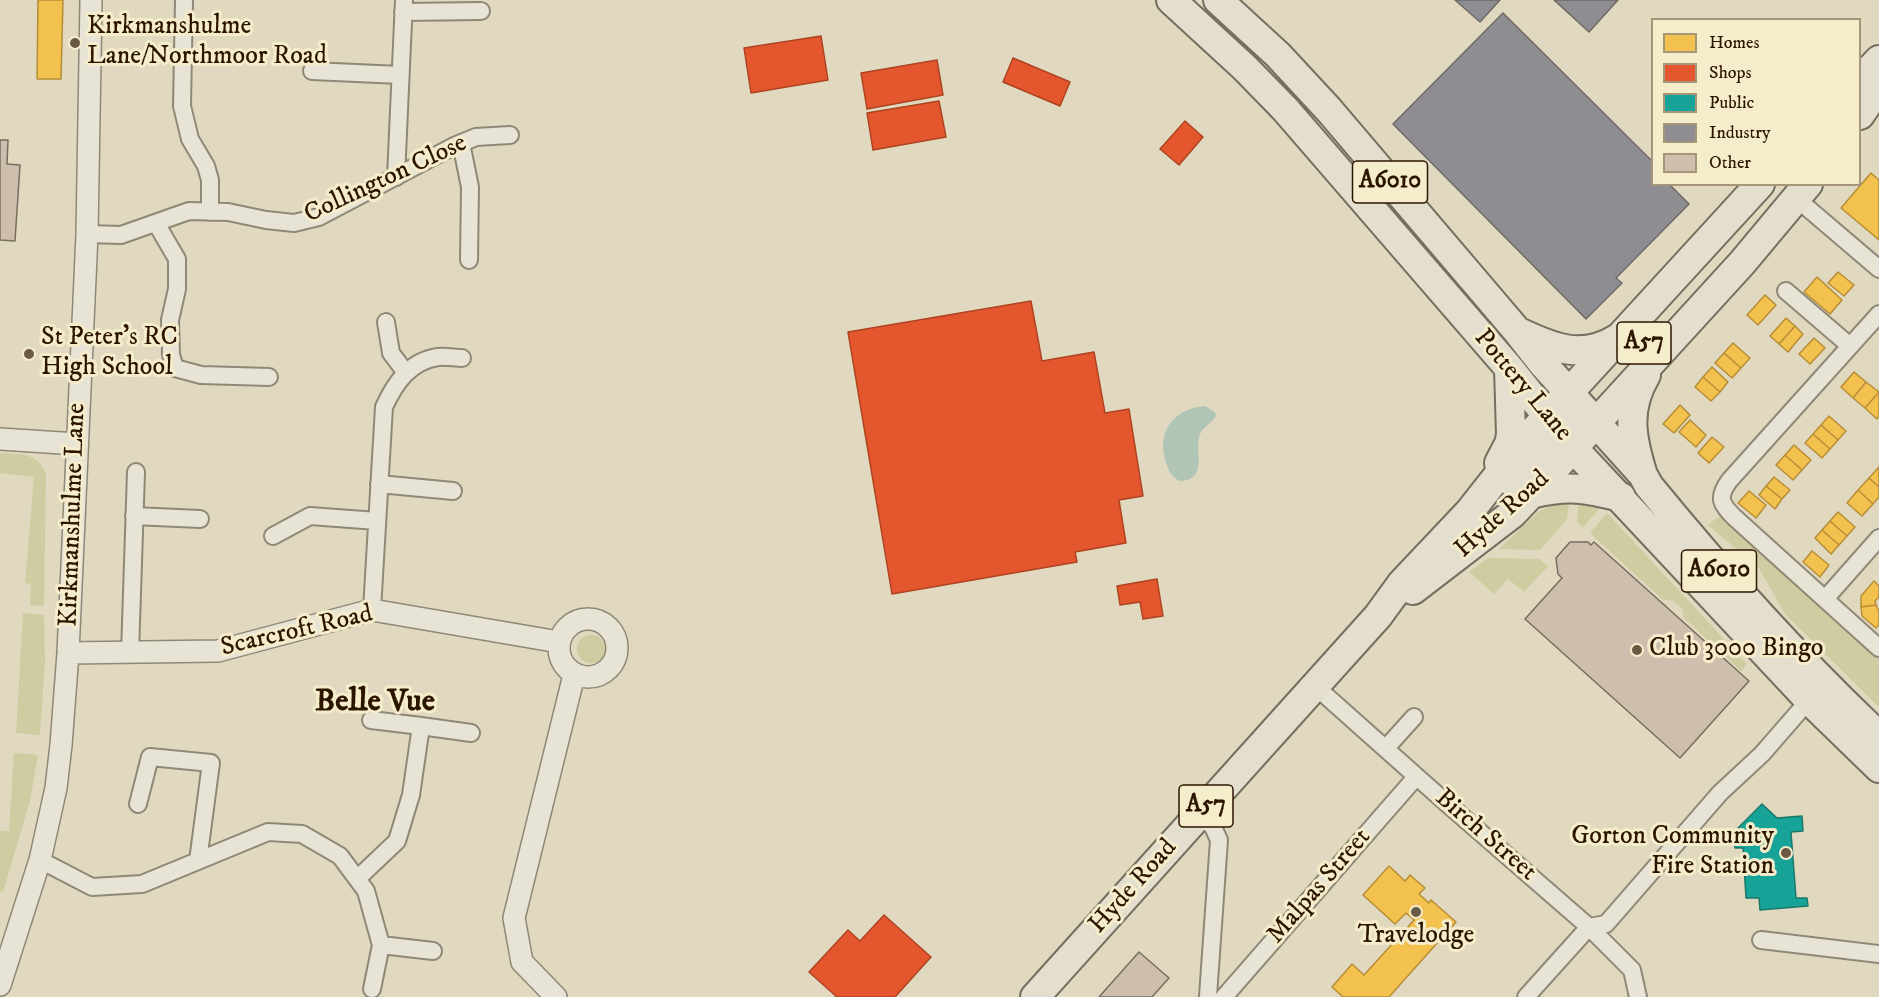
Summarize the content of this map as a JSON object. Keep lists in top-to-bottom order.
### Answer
{
  "streets": {
    "highway": [
      "A6010",
      "A57",
      "Pottery Lane",
      "Hyde Road"
    ],
    "street": [
      "Collington Close",
      "Kirkmanshulme Lane",
      "Scarcroft Road",
      "Birch Street",
      "Malpas Street"
    ]
  },
  "crossings": [
    ["Collington Close", "Kirkmanshulme Lane"],
    ["A57", "Pottery Lane"],
    ["A57", "Hyde Road"],
    ["Pottery Lane", "Hyde Road"],
    ["Kirkmanshulme Lane", "Scarcroft Road"],
    ["Hyde Road", "Birch Street"],
    ["Birch Street", "Malpas Street"]
  ],
  "districts": ["Belle Vue"],
  "places": [
    "Kirkmanshulme Lane/Northmoor Road",
    "St Peter's RC High School",
    "Club 3000 Bingo",
    "Gorton Community Fire Station",
    "Travelodge"
  ],
  "legend": [
    "Homes",
    "Shops",
    "Public",
    "Industry",
    "Other"
  ]
}
